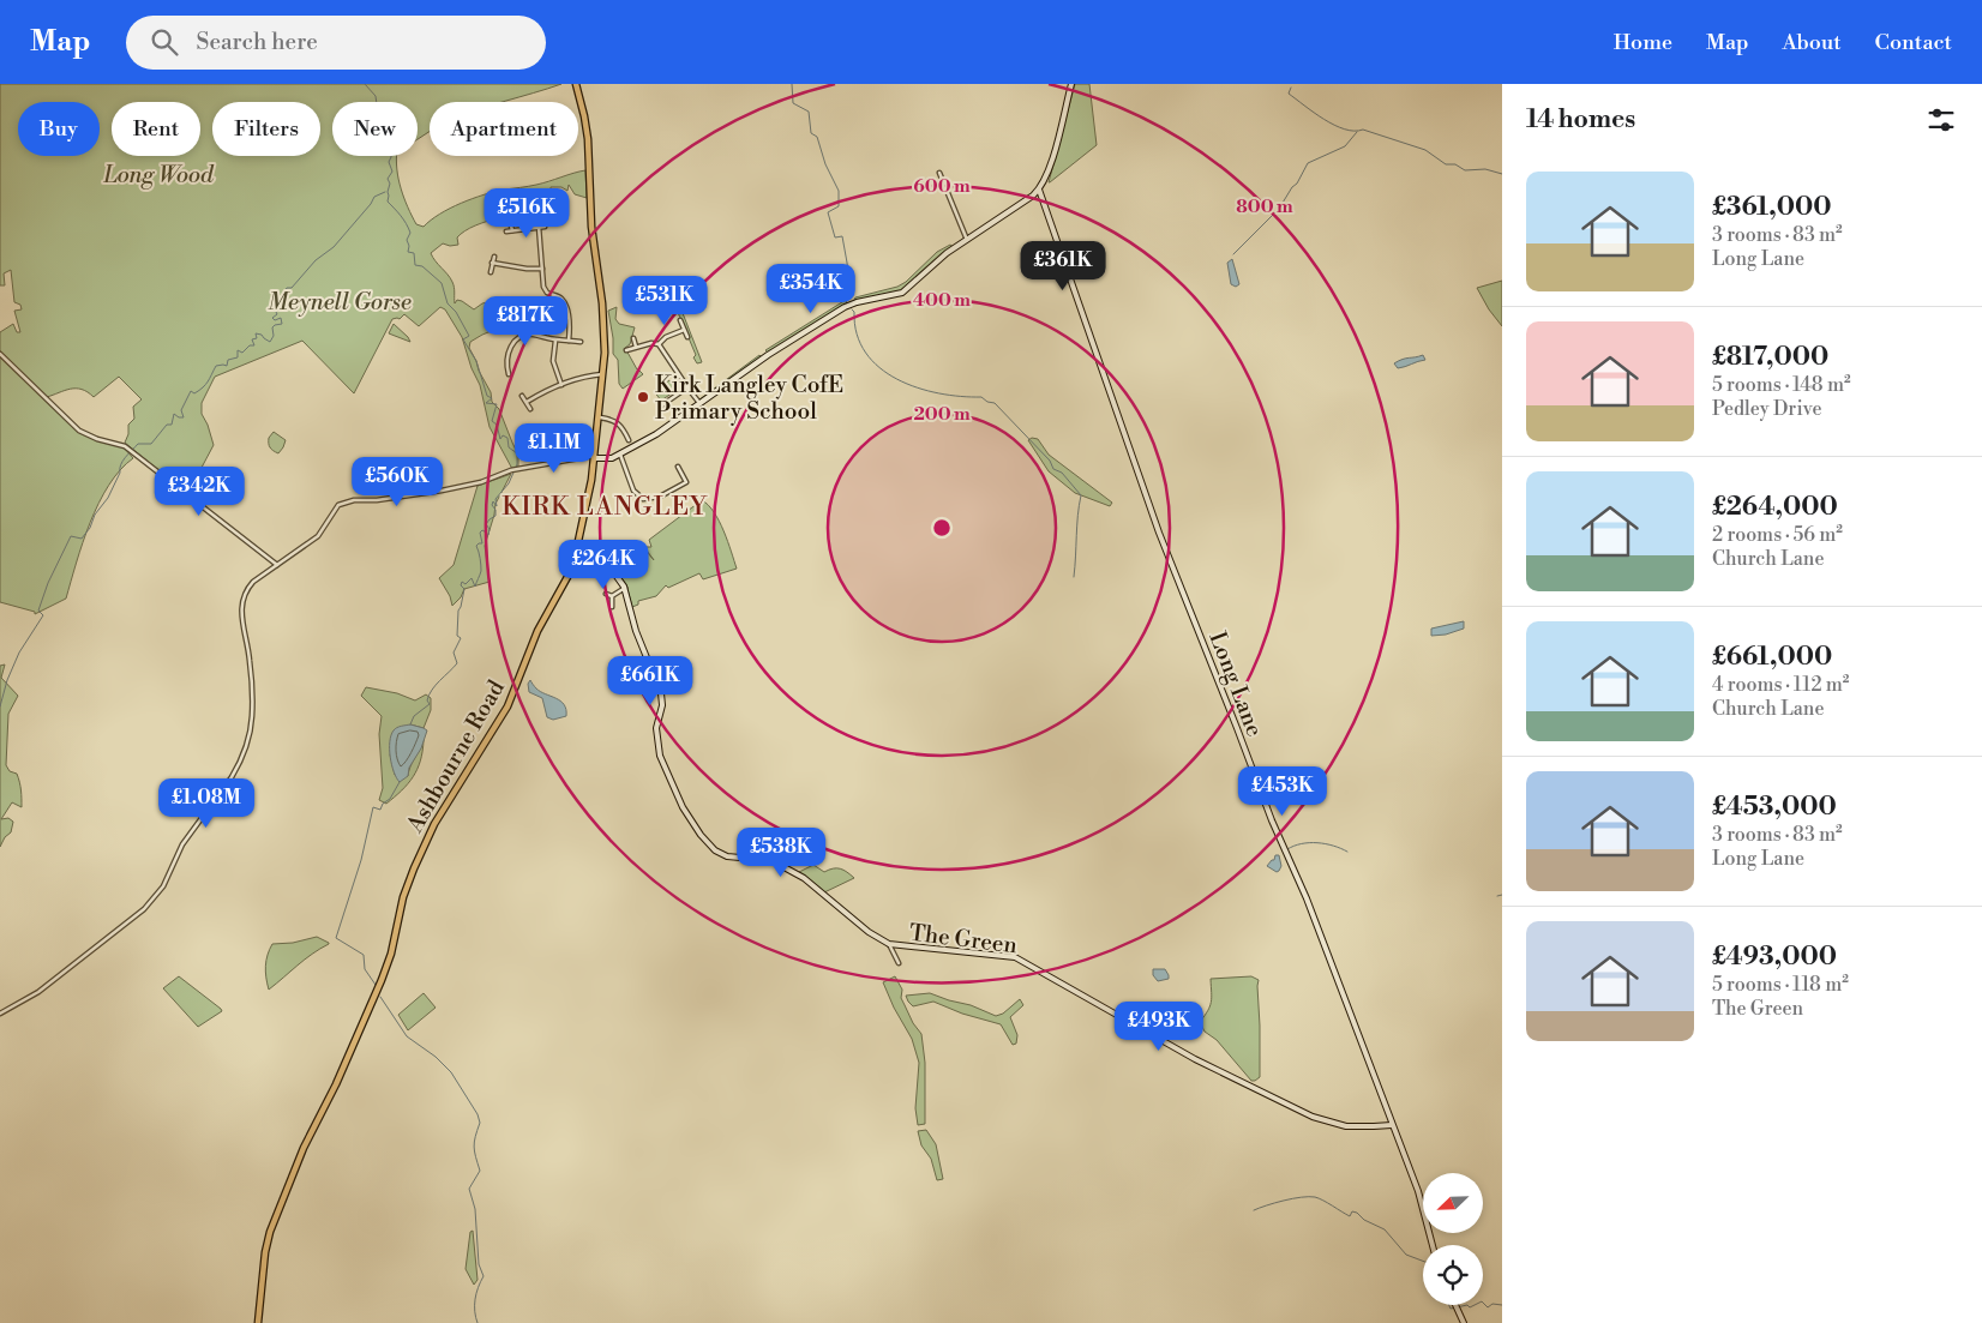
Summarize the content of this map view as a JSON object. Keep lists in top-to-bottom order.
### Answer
{
  "streets": {
    "highway": ["Ashbourne Road"],
    "street": ["Long Lane", "The Green"]
  },
  "crossings": [
    ["Long Lane", "The Green"]
  ],
  "districts": ["KIRK LANGLEY"],
  "parks": ["Long Wood", "Meynell Gorse"],
  "places": ["Kirk Langley CofE Primary School"],
  "north": "bottom left",
  "page": {
    "header": "Map",
    "search": "Search here",
    "nav": [
      "Home",
      "Map",
      "About",
      "Contact"
    ],
    "heading": "14 homes",
    "chip": [
      "Buy",
      "Rent",
      "Filters",
      "New",
      "Apartment"
    ],
    "list": [
      {
        "name": "£361,000",
        "note": "3 rooms · 83 m² · Long Lane"
      },
      {
        "name": "£817,000",
        "note": "5 rooms · 148 m² · Pedley Drive"
      },
      {
        "name": "£264,000",
        "note": "2 rooms · 56 m² · Church Lane"
      },
      {
        "name": "£661,000",
        "note": "4 rooms · 112 m² · Church Lane"
      },
      {
        "name": "£453,000",
        "note": "3 rooms · 83 m² · Long Lane"
      },
      {
        "name": "£493,000",
        "note": "5 rooms · 118 m² · The Green"
      }
    ],
    "price": [
      "£516K",
      "£361K",
      "£354K",
      "£531K",
      "£817K",
      "£1.1M",
      "£560K",
      "£342K",
      "£264K",
      "£661K",
      "£453K",
      "£1.08M",
      "£538K",
      "£493K"
    ]
  },
  "rings": [
    "600 m",
    "800 m",
    "400 m",
    "200 m"
  ]
}
